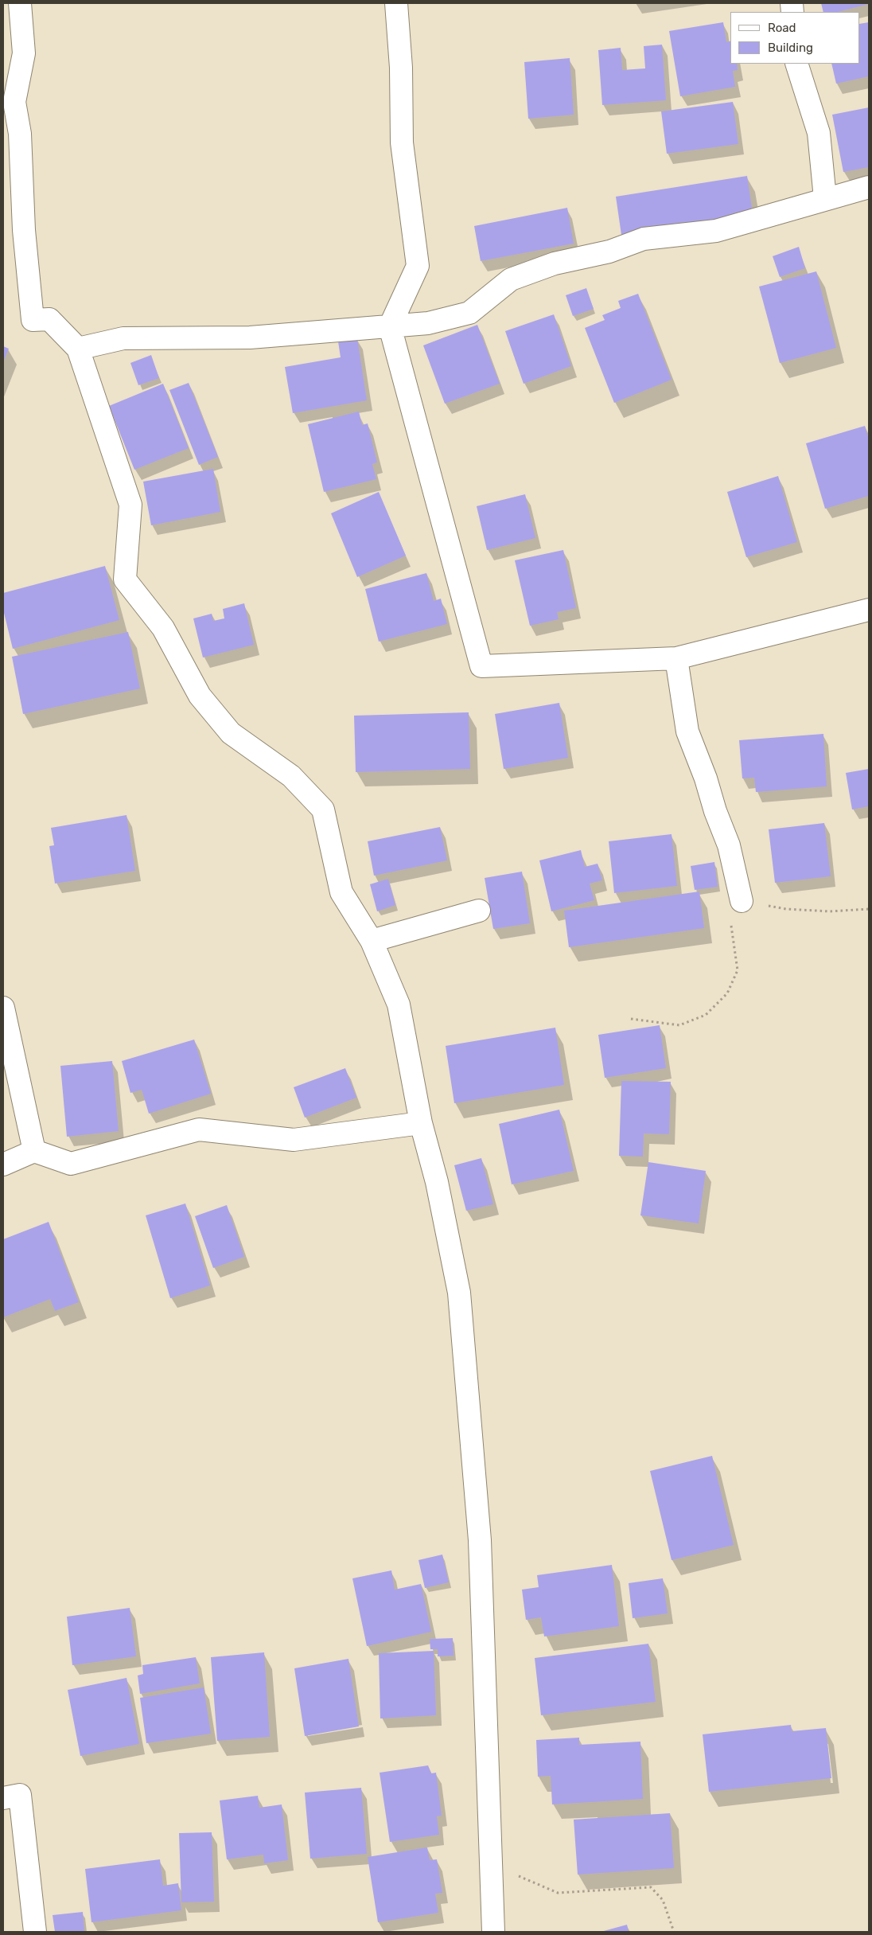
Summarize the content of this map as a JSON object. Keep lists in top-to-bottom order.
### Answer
{
  "legend": ["Road", "Building"]
}
